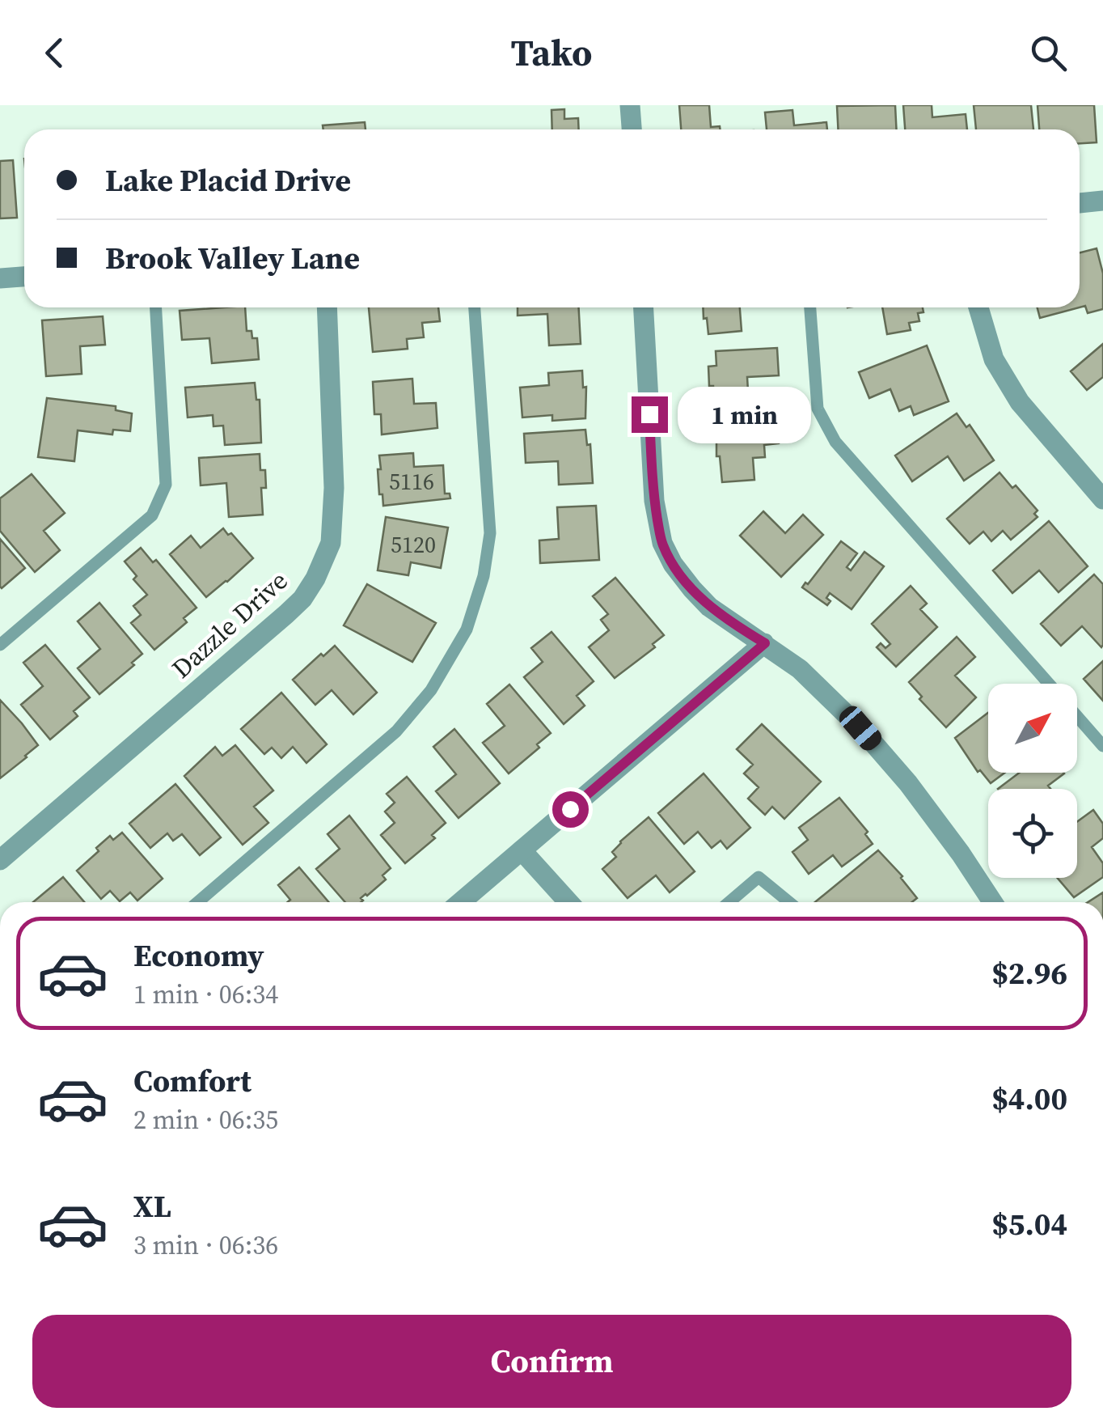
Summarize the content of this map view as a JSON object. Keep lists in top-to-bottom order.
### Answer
{
  "streets": {
    "street": ["Dazzle Drive"]
  },
  "house_numbers": ["5116", "5120"],
  "north": "top right",
  "page": {
    "header": "Tako",
    "banner": ["Lake Placid Drive", "Brook Valley Lane"],
    "bubble": "1 min",
    "list": [
      {
        "name": "Economy",
        "note": "1 min · 06:34",
        "value": "$2.96"
      },
      {
        "name": "Comfort",
        "note": "2 min · 06:35",
        "value": "$4.00"
      },
      {
        "name": "XL",
        "note": "3 min · 06:36",
        "value": "$5.04"
      }
    ],
    "buttons": "Confirm"
  }
}
